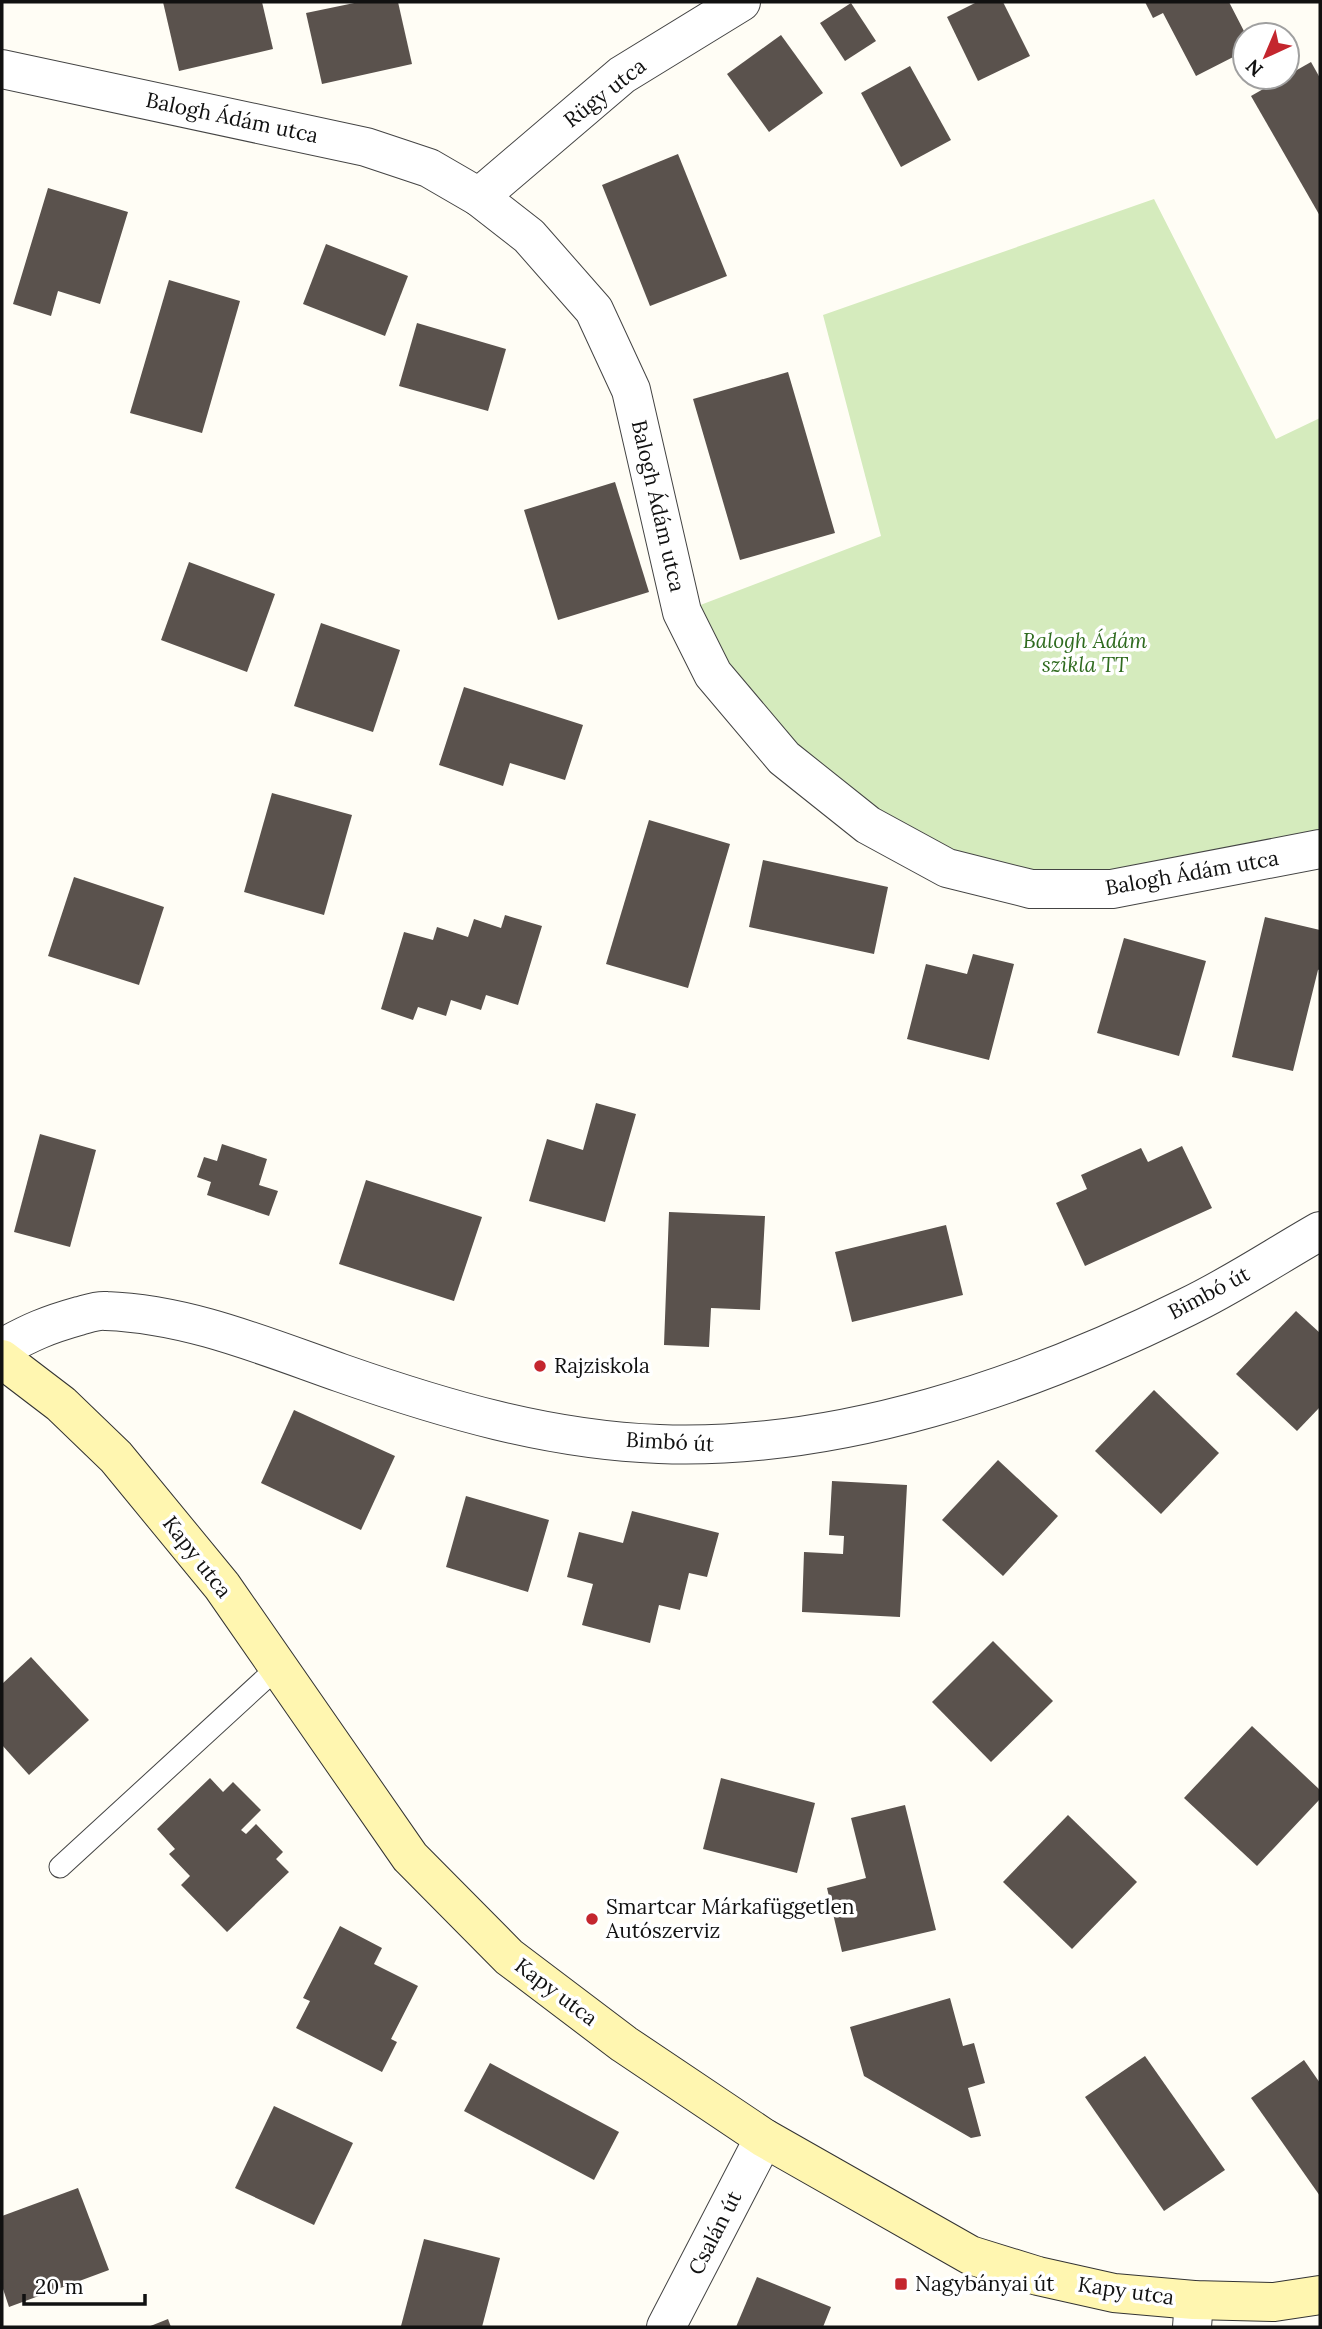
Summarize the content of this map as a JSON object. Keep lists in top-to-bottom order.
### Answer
{
  "streets": {
    "street": [
      "Rügy utca",
      "Balogh Ádám utca",
      "Bimbó út",
      "Kapy utca",
      "Csalán út"
    ]
  },
  "crossings": [
    ["Rügy utca", "Balogh Ádám utca"],
    ["Kapy utca", "Csalán út"]
  ],
  "parks": ["Balogh Ádám szikla TT"],
  "places": {
    "other": ["Rajziskola", "Smartcar Márkafüggetlen Autószerviz"],
    "transit": ["Nagybányai út"]
  },
  "scale_bar": "20 m",
  "north": "bottom left"
}
